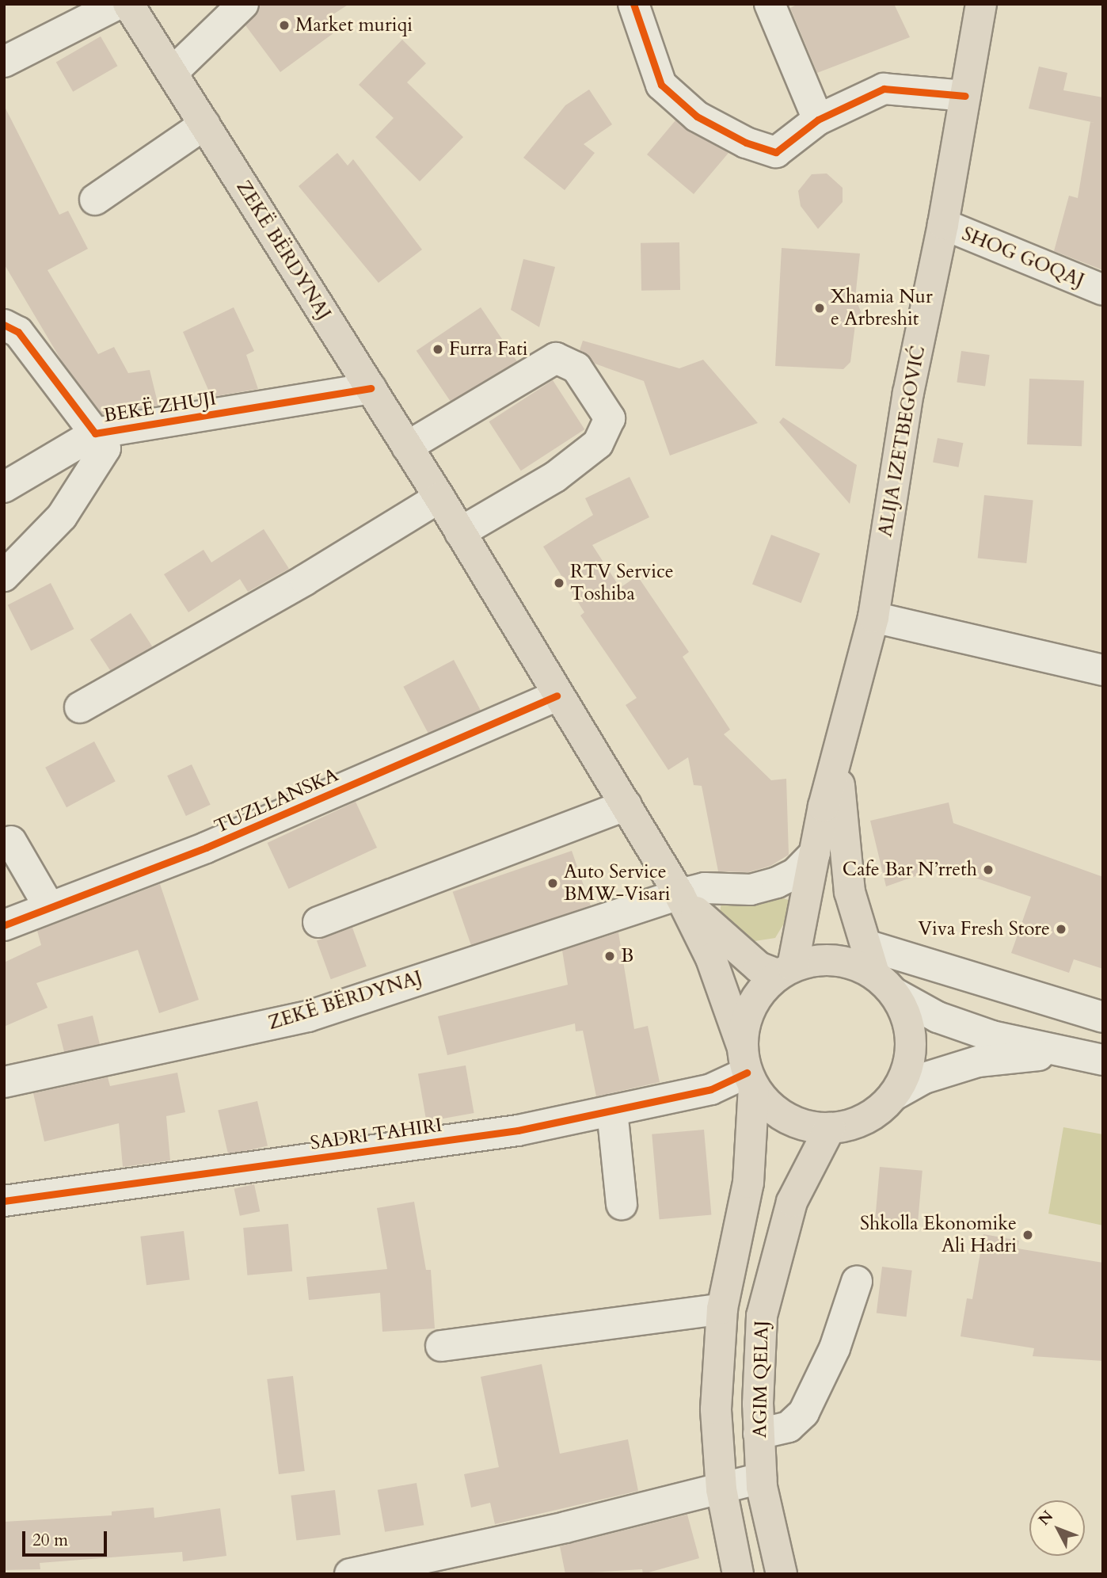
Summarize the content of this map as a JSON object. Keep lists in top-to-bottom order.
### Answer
{
  "streets": {
    "main road": ["ZEKË BËRDYNAJ", "ALIJA IZETBEGOVIĆ", "AGIM QELAJ"],
    "street": [
      "SHOG GOQAJ",
      "BEKË ZHUJI",
      "TUZLLANSKA",
      "SADRI TAHIRI"
    ]
  },
  "crossings": [
    ["ZEKË BËRDYNAJ", "BEKË ZHUJI"],
    ["ZEKË BËRDYNAJ", "ALIJA IZETBEGOVIĆ"],
    ["ZEKË BËRDYNAJ", "TUZLLANSKA"],
    ["ZEKË BËRDYNAJ", "SADRI TAHIRI"],
    ["ZEKË BËRDYNAJ", "AGIM QELAJ"],
    ["SHOG GOQAJ", "ALIJA IZETBEGOVIĆ"],
    ["ALIJA IZETBEGOVIĆ", "SADRI TAHIRI"],
    ["ALIJA IZETBEGOVIĆ", "AGIM QELAJ"],
    ["SADRI TAHIRI", "AGIM QELAJ"]
  ],
  "places": [
    "Market muriqi",
    "Xhamia Nur e Arbreshit",
    "Furra Fati",
    "RTV Service Toshiba",
    "Cafe Bar N’rreth",
    "Auto Service BMW-Visari",
    "Viva Fresh Store",
    "B",
    "Shkolla Ekonomike Ali Hadri"
  ],
  "scale_bar": "20 m",
  "north": "top left"
}
